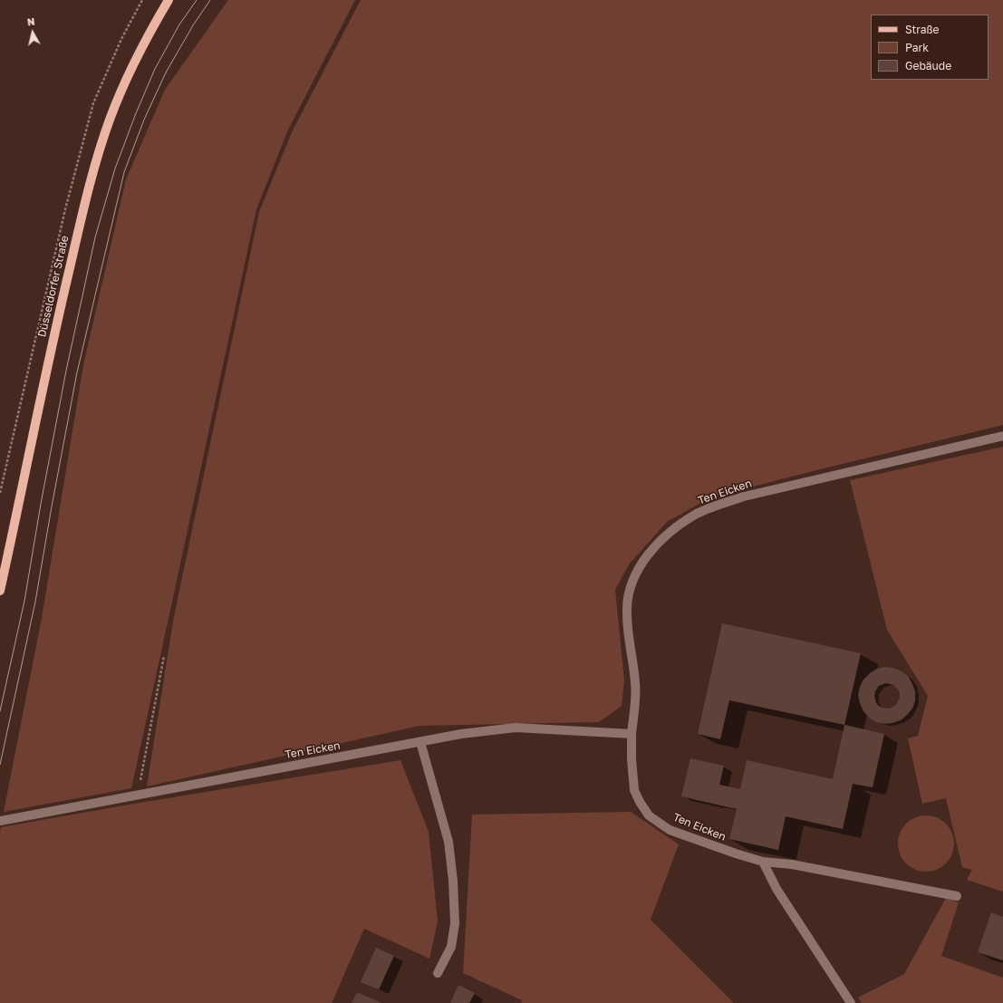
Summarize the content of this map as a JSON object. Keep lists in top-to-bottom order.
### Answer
{
  "streets": {
    "main road": ["Düsseldorfer Straße"],
    "lane": ["Ten Eicken"]
  },
  "legend": ["Straße", "Park", "Gebäude"],
  "north": "top"
}
